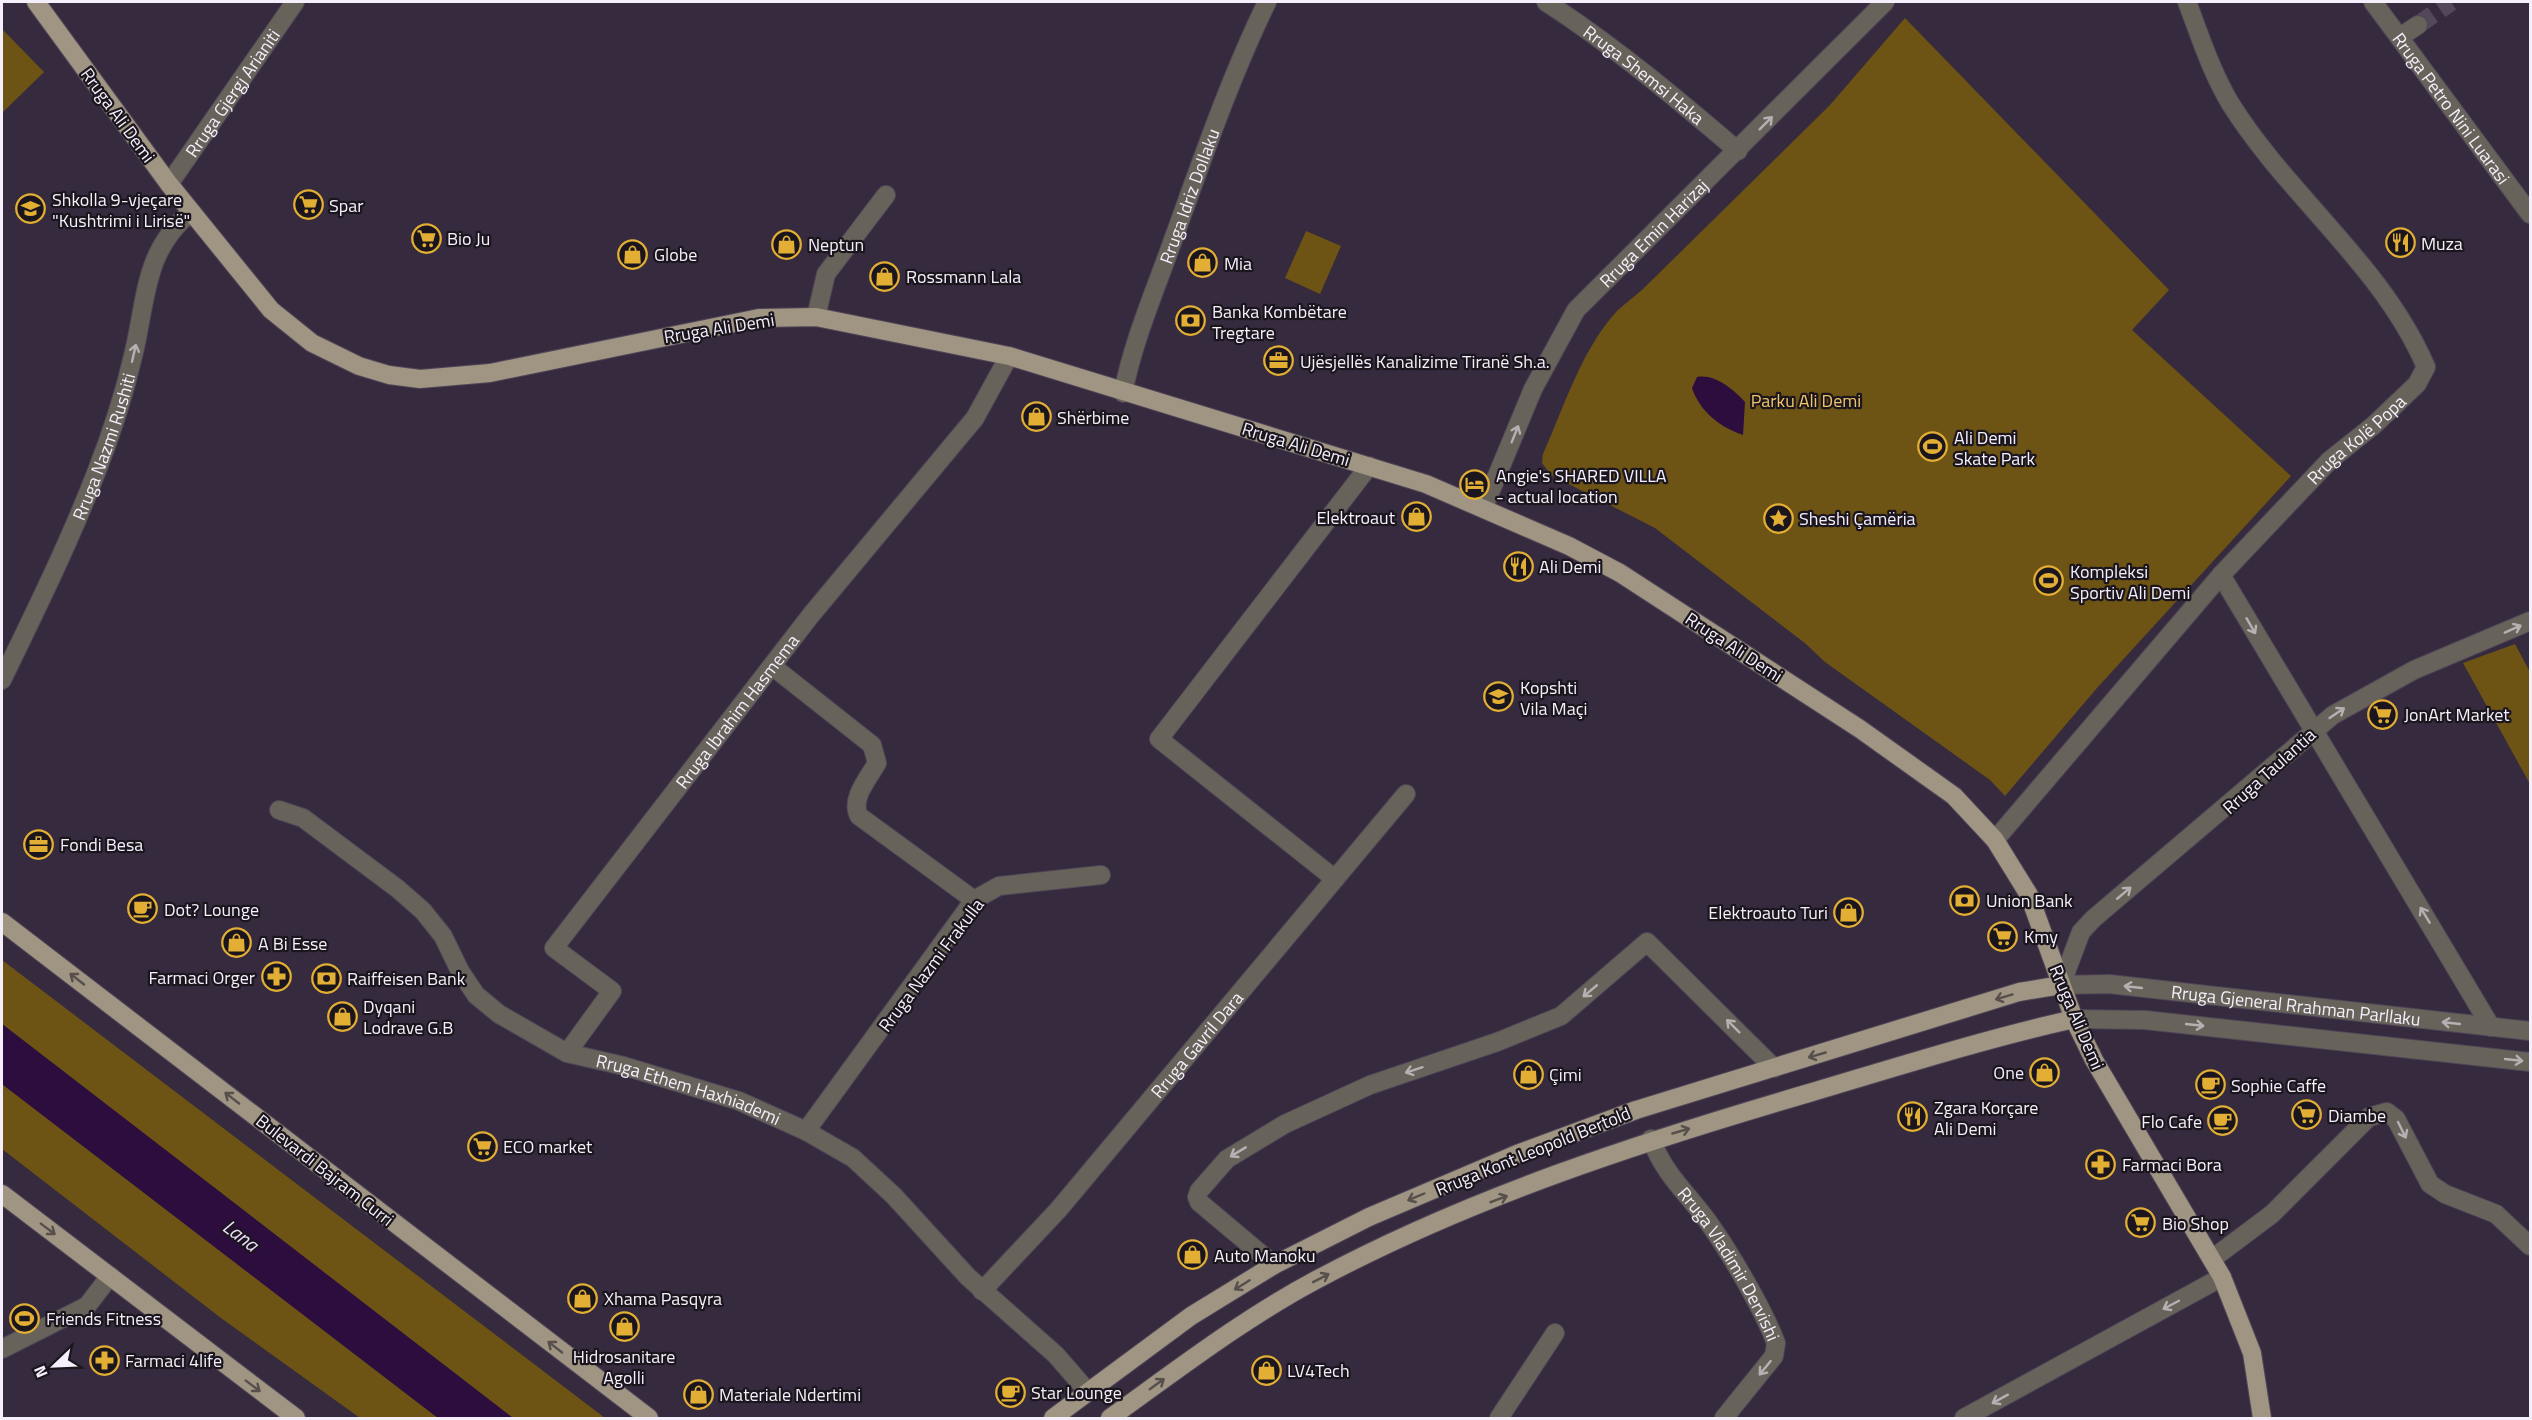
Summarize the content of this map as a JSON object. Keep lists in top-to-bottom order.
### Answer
{
  "streets": {
    "main road": ["Rruga Ali Demi", "Rruga Kont Leopold Bertold", "Bulevardi Bajram Curri"],
    "street": [
      "Rruga Shemsi Haka",
      "Rruga Gjergj Arianiti",
      "Rruga Petro Nini Luarasi",
      "Rruga Idriz Dollaku",
      "Rruga Emin Harizaj",
      "Rruga Kolë Popa",
      "Rruga Nazmi Rushiti",
      "Rruga Ibrahim Hasmema",
      "Rruga Taulantia",
      "Rruga Nazmi Frakulla",
      "Rruga Gjeneral Rrahman Parllaku",
      "Rruga Gavril Dara",
      "Rruga Ethem Haxhiademi",
      "Rruga Vladimir Dervishi"
    ]
  },
  "crossings": [
    ["Rruga Shemsi Haka", "Rruga Emin Harizaj"],
    ["Rruga Gjergj Arianiti", "Rruga Ali Demi"],
    ["Rruga Ali Demi", "Rruga Idriz Dollaku"],
    ["Rruga Ali Demi", "Rruga Emin Harizaj"],
    ["Rruga Ali Demi", "Rruga Kolë Popa"],
    ["Rruga Ali Demi", "Rruga Nazmi Rushiti"],
    ["Rruga Ali Demi", "Rruga Ibrahim Hasmema"],
    ["Rruga Ali Demi", "Rruga Taulantia"],
    ["Rruga Ali Demi", "Rruga Gjeneral Rrahman Parllaku"],
    ["Rruga Ali Demi", "Rruga Kont Leopold Bertold"],
    ["Rruga Ibrahim Hasmema", "Rruga Ethem Haxhiademi"],
    ["Rruga Taulantia", "Rruga Gjeneral Rrahman Parllaku"],
    ["Rruga Taulantia", "Rruga Kont Leopold Bertold"],
    ["Rruga Nazmi Frakulla", "Rruga Ethem Haxhiademi"],
    ["Rruga Gjeneral Rrahman Parllaku", "Rruga Kont Leopold Bertold"],
    ["Rruga Gavril Dara", "Rruga Ethem Haxhiademi"],
    ["Rruga Ethem Haxhiademi", "Rruga Kont Leopold Bertold"],
    ["Rruga Kont Leopold Bertold", "Rruga Vladimir Dervishi"]
  ],
  "one_way": [
    "Rruga Emin Harizaj",
    "Rruga Nazmi Rushiti",
    "Rruga Taulantia",
    "Bulevardi Bajram Curri",
    "Rruga Vladimir Dervishi"
  ],
  "water": ["Lana"],
  "parks": ["Parku Ali Demi"],
  "places": {
    "supermarket": [
      "Spar",
      "Bio Ju",
      "JonArt Market",
      "Kmy",
      "Diambe",
      "ECO market",
      "Bio Shop"
    ],
    "school or university": ["Shkolla 9-vjeçare \"Kushtrimi i Lirisë\"", "Kopshti Vila Maçi"],
    "restaurant": ["Muza", "Ali Demi", "Zgara Korçare Ali Demi"],
    "shop": [
      "Neptun",
      "Globe",
      "Mia",
      "Rossmann Lala",
      "Shërbime",
      "Elektroaut",
      "Elektroauto Turi",
      "A Bi Esse",
      "Dyqani Lodrave G.B",
      "One",
      "Çimi",
      "Auto Manoku",
      "Xhama Pasqyra",
      "Hidrosanitare Agolli",
      "LV4Tech",
      "Materiale Ndertimi"
    ],
    "bank": ["Banka Kombëtare Tregtare", "Union Bank", "Raiffeisen Bank"],
    "office": ["Ujësjellës Kanalizime Tiranë Sh.a.", "Fondi Besa"],
    "sports": ["Ali Demi Skate Park", "Kompleksi Sportiv Ali Demi", "Friends Fitness"],
    "hotel": ["Angie's SHARED VILLA - actual location"],
    "place": ["Sheshi Çamëria"],
    "cafe": [
      "Dot? Lounge",
      "Sophie Caffe",
      "Flo Cafe",
      "Star Lounge"
    ],
    "pharmacy": ["Farmaci Orger", "Farmaci Bora", "Farmaci 4life"]
  },
  "north": "bottom left"
}
